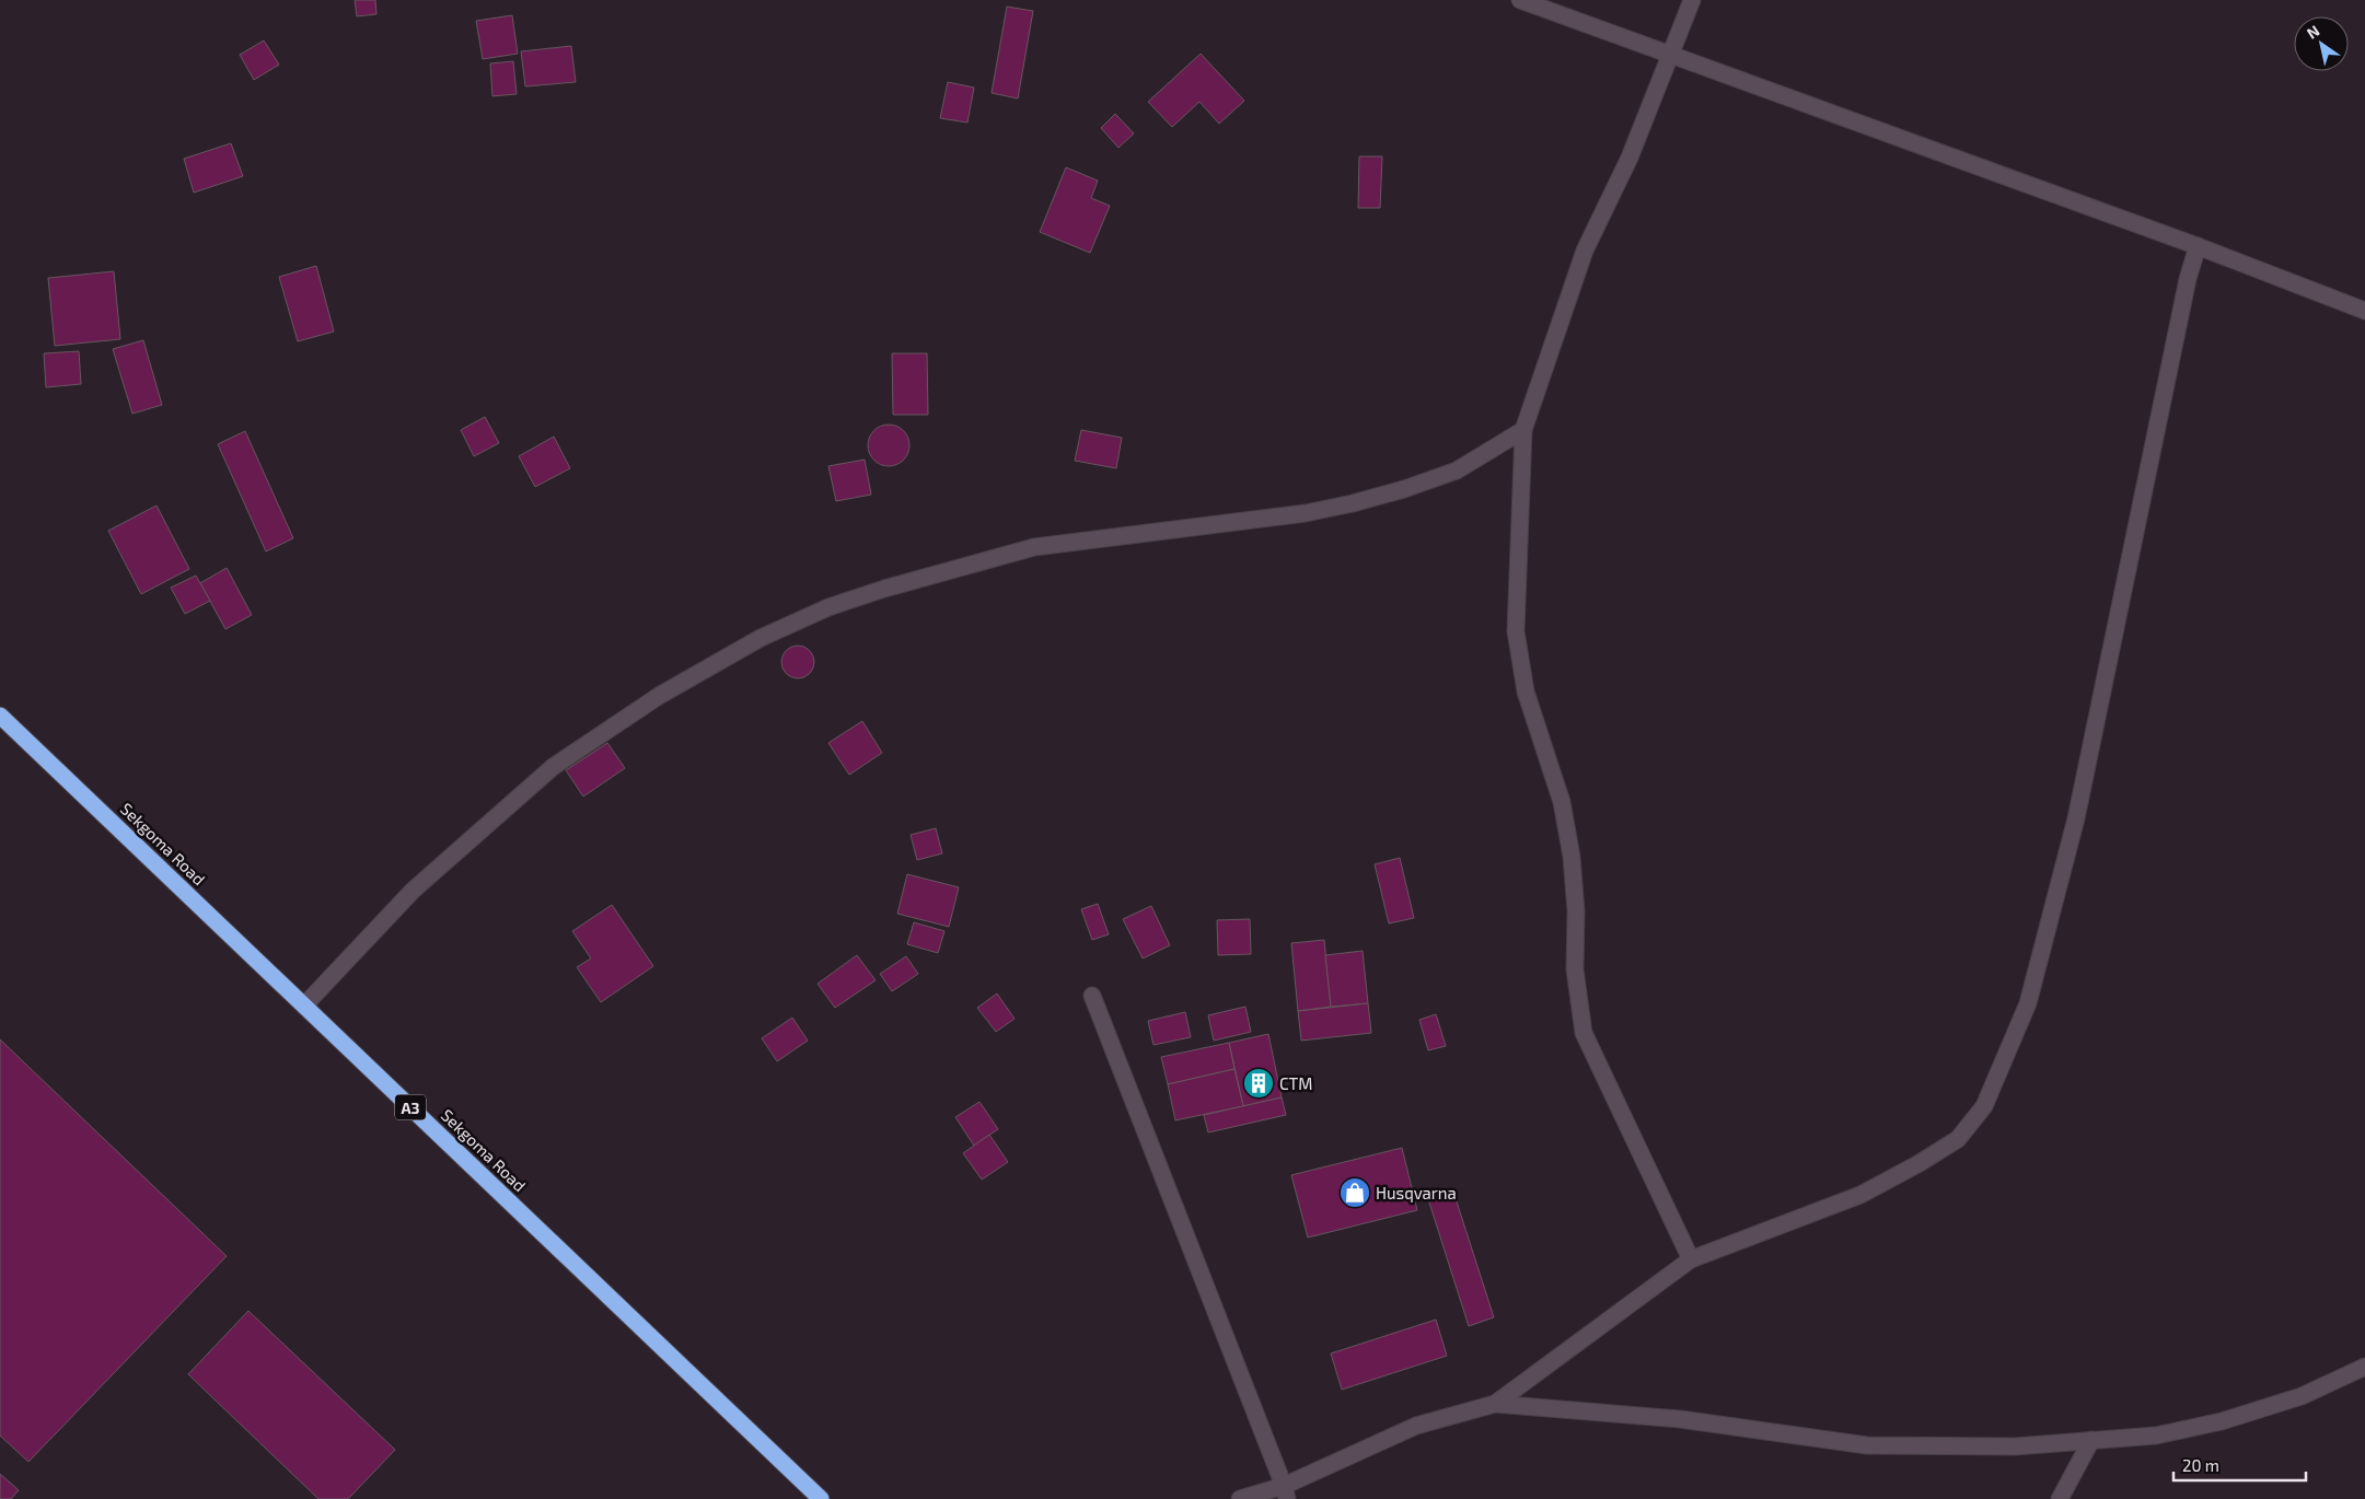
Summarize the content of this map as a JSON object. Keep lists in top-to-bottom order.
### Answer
{
  "streets": {
    "highway": ["Sekgoma Road", "A3"]
  },
  "places": {
    "building": ["CTM"],
    "shop": ["Husqvarna"]
  },
  "scale_bar": "20 m",
  "north": "top left"
}
